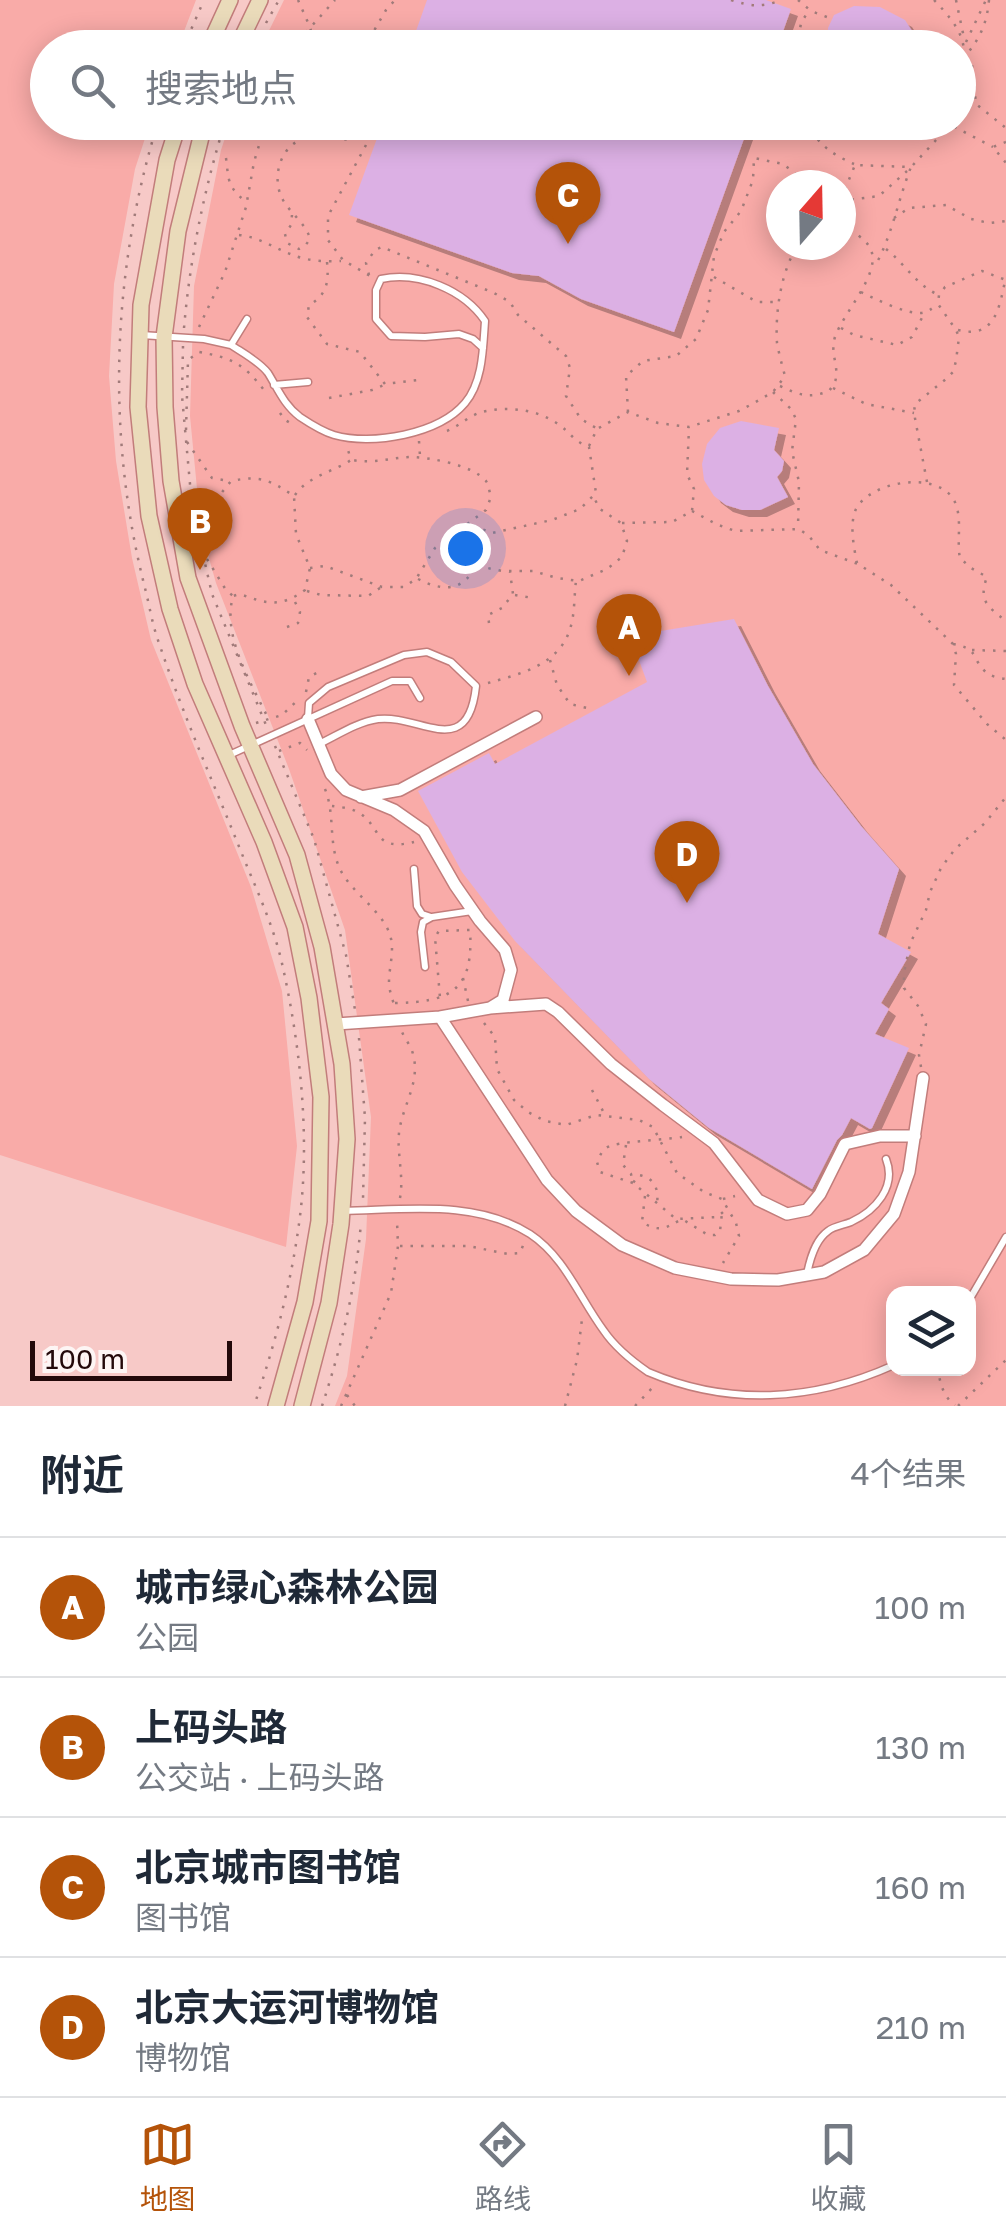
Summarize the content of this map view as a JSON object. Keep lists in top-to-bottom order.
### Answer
{
  "scale_bar": "100 m",
  "north": "top",
  "page": {
    "search": "搜索地点",
    "pins": [
      "C",
      "B",
      "A",
      "D"
    ],
    "scale": "100 m",
    "heading": ["附近", "4个结果"],
    "list": [
      {
        "mark": "A",
        "name": "城市绿心森林公园",
        "note": "公园",
        "value": "100 m"
      },
      {
        "mark": "B",
        "name": "上码头路",
        "note": "公交站 · 上码头路",
        "value": "130 m"
      },
      {
        "mark": "C",
        "name": "北京城市图书馆",
        "note": "图书馆",
        "value": "160 m"
      },
      {
        "mark": "D",
        "name": "北京大运河博物馆",
        "note": "博物馆",
        "value": "210 m"
      }
    ],
    "nav": ["地图", "路线", "收藏"]
  }
}
